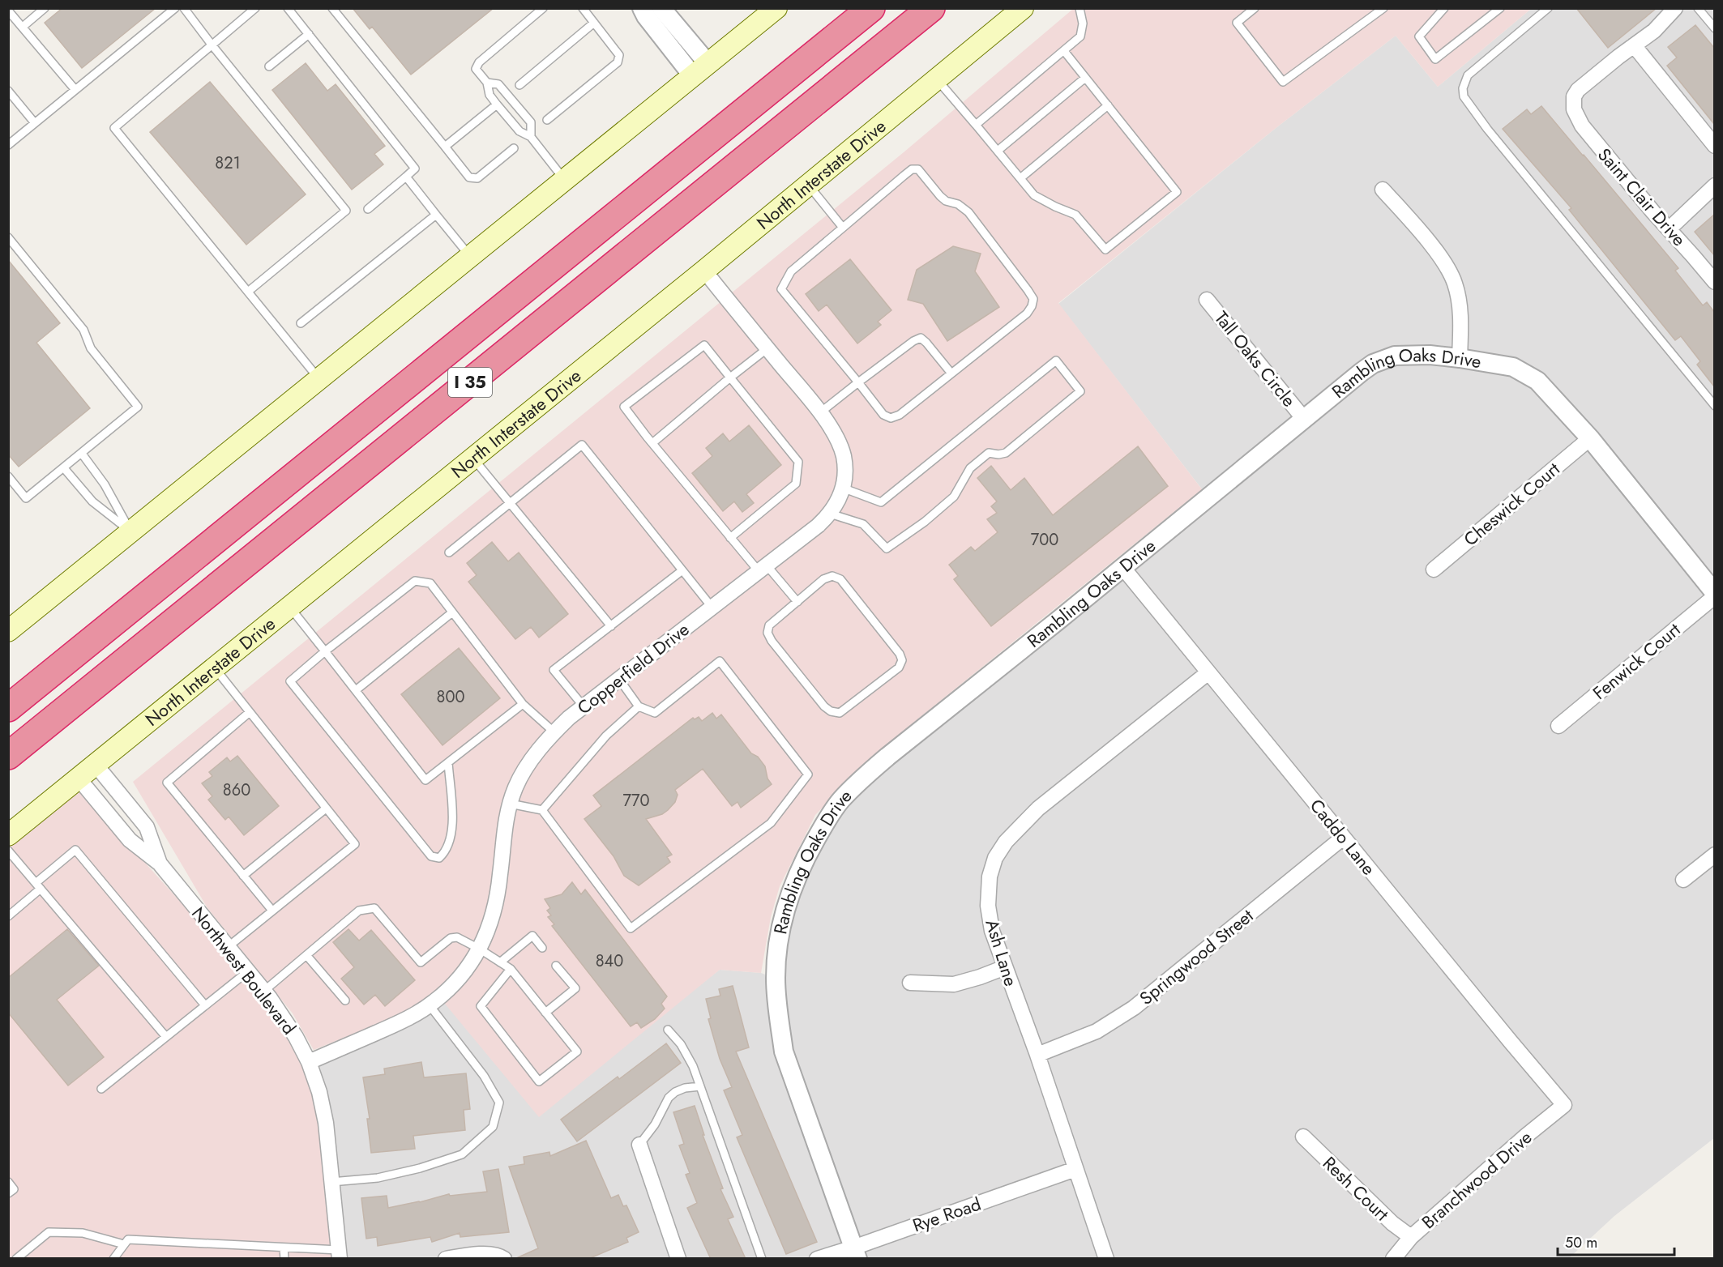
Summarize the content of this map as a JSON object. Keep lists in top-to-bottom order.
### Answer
{
  "streets": {
    "highway": ["I 35"],
    "main road": ["North Interstate Drive"],
    "street": [
      "Saint Clair Drive",
      "Tall Oaks Circle",
      "Rambling Oaks Drive",
      "Cheswick Court",
      "Fenwick Court",
      "Copperfield Drive",
      "Caddo Lane",
      "Ash Lane",
      "Springwood Street",
      "Northwest Boulevard",
      "Branchwood Drive",
      "Resh Court",
      "Rye Road"
    ]
  },
  "crossings": [
    ["North Interstate Drive", "Copperfield Drive"],
    ["North Interstate Drive", "Northwest Boulevard"],
    ["Tall Oaks Circle", "Rambling Oaks Drive"],
    ["Rambling Oaks Drive", "Cheswick Court"],
    ["Rambling Oaks Drive", "Fenwick Court"],
    ["Rambling Oaks Drive", "Caddo Lane"],
    ["Rambling Oaks Drive", "Rye Road"],
    ["Copperfield Drive", "Northwest Boulevard"],
    ["Caddo Lane", "Ash Lane"],
    ["Caddo Lane", "Springwood Street"],
    ["Caddo Lane", "Branchwood Drive"],
    ["Ash Lane", "Springwood Street"],
    ["Ash Lane", "Rye Road"],
    ["Branchwood Drive", "Resh Court"]
  ],
  "house_numbers": [
    "821",
    "700",
    "800",
    "860",
    "770",
    "840"
  ],
  "scale_bar": "50 m"
}
